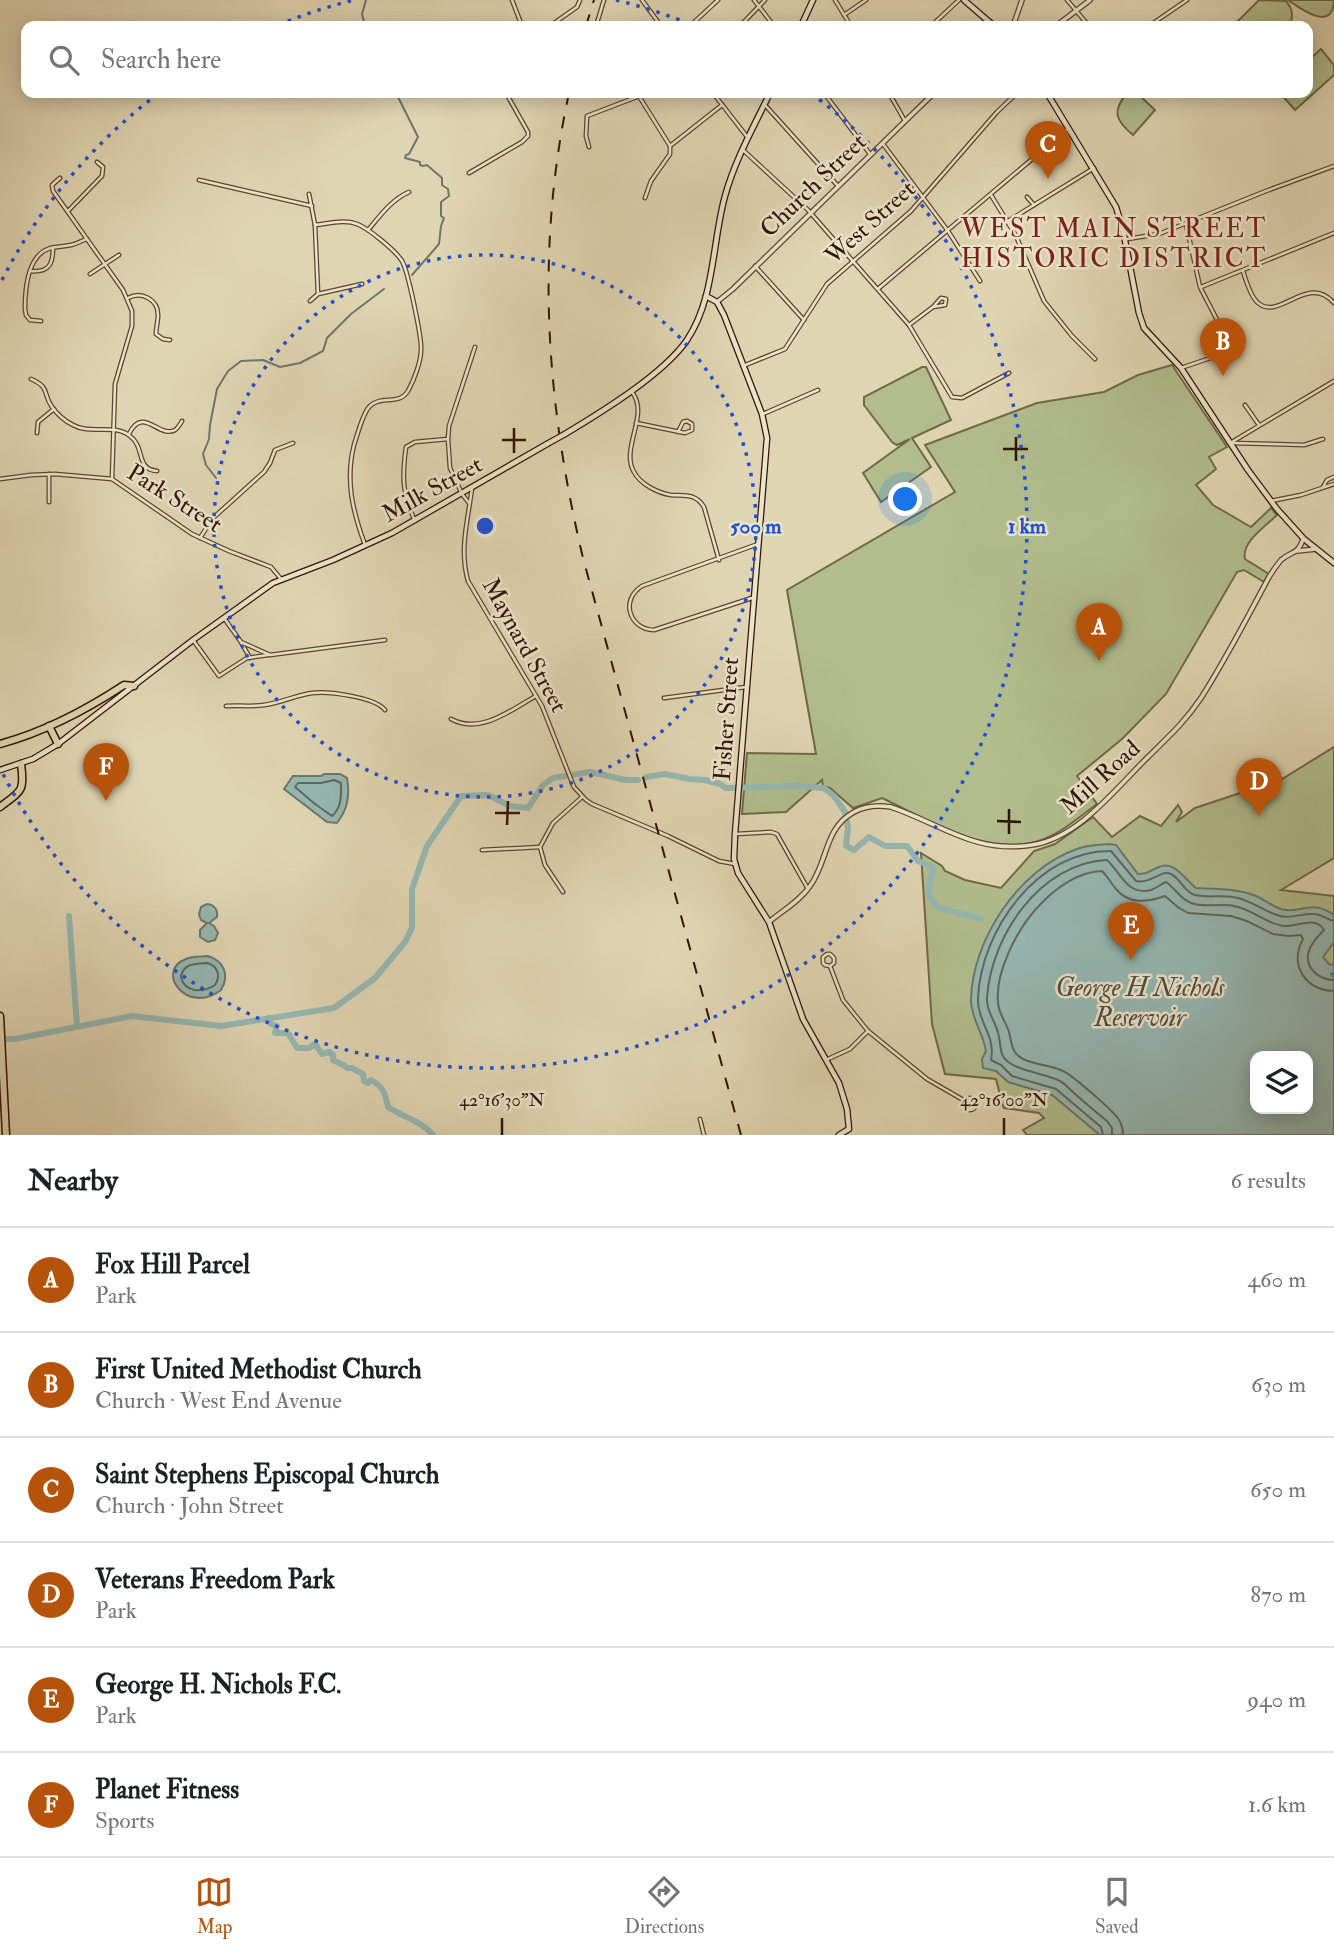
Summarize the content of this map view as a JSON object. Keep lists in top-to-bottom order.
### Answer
{
  "streets": {
    "main road": ["Milk Street", "Fisher Street"],
    "street": [
      "Church Street",
      "West Street",
      "Park Street",
      "Maynard Street",
      "Mill Road"
    ]
  },
  "crossings": [
    ["Church Street", "Fisher Street"],
    ["West Street", "Fisher Street"],
    ["Milk Street", "Park Street"],
    ["Milk Street", "Maynard Street"],
    ["Fisher Street", "Mill Road"]
  ],
  "districts": ["WEST MAIN STREET HISTORIC DISTRICT"],
  "water": ["George H Nichols Reservoir"],
  "page": {
    "search": "Search here",
    "pins": [
      "C",
      "B",
      "A",
      "F",
      "D",
      "E"
    ],
    "heading": ["Nearby", "6 results"],
    "list": [
      {
        "mark": "A",
        "name": "Fox Hill Parcel",
        "note": "Park",
        "value": "460 m"
      },
      {
        "mark": "B",
        "name": "First United Methodist Church",
        "note": "Church · West End Avenue",
        "value": "630 m"
      },
      {
        "mark": "C",
        "name": "Saint Stephens Episcopal Church",
        "note": "Church · John Street",
        "value": "650 m"
      },
      {
        "mark": "D",
        "name": "Veterans Freedom Park",
        "note": "Park",
        "value": "870 m"
      },
      {
        "mark": "E",
        "name": "George H. Nichols F.C.",
        "note": "Park",
        "value": "940 m"
      },
      {
        "mark": "F",
        "name": "Planet Fitness",
        "note": "Sports",
        "value": "1.6 km"
      }
    ],
    "nav": ["Map", "Directions", "Saved"]
  },
  "coordinates": ["42°16'30\"N", "42°16'00\"N"],
  "rings": ["500 m", "1 km"]
}
